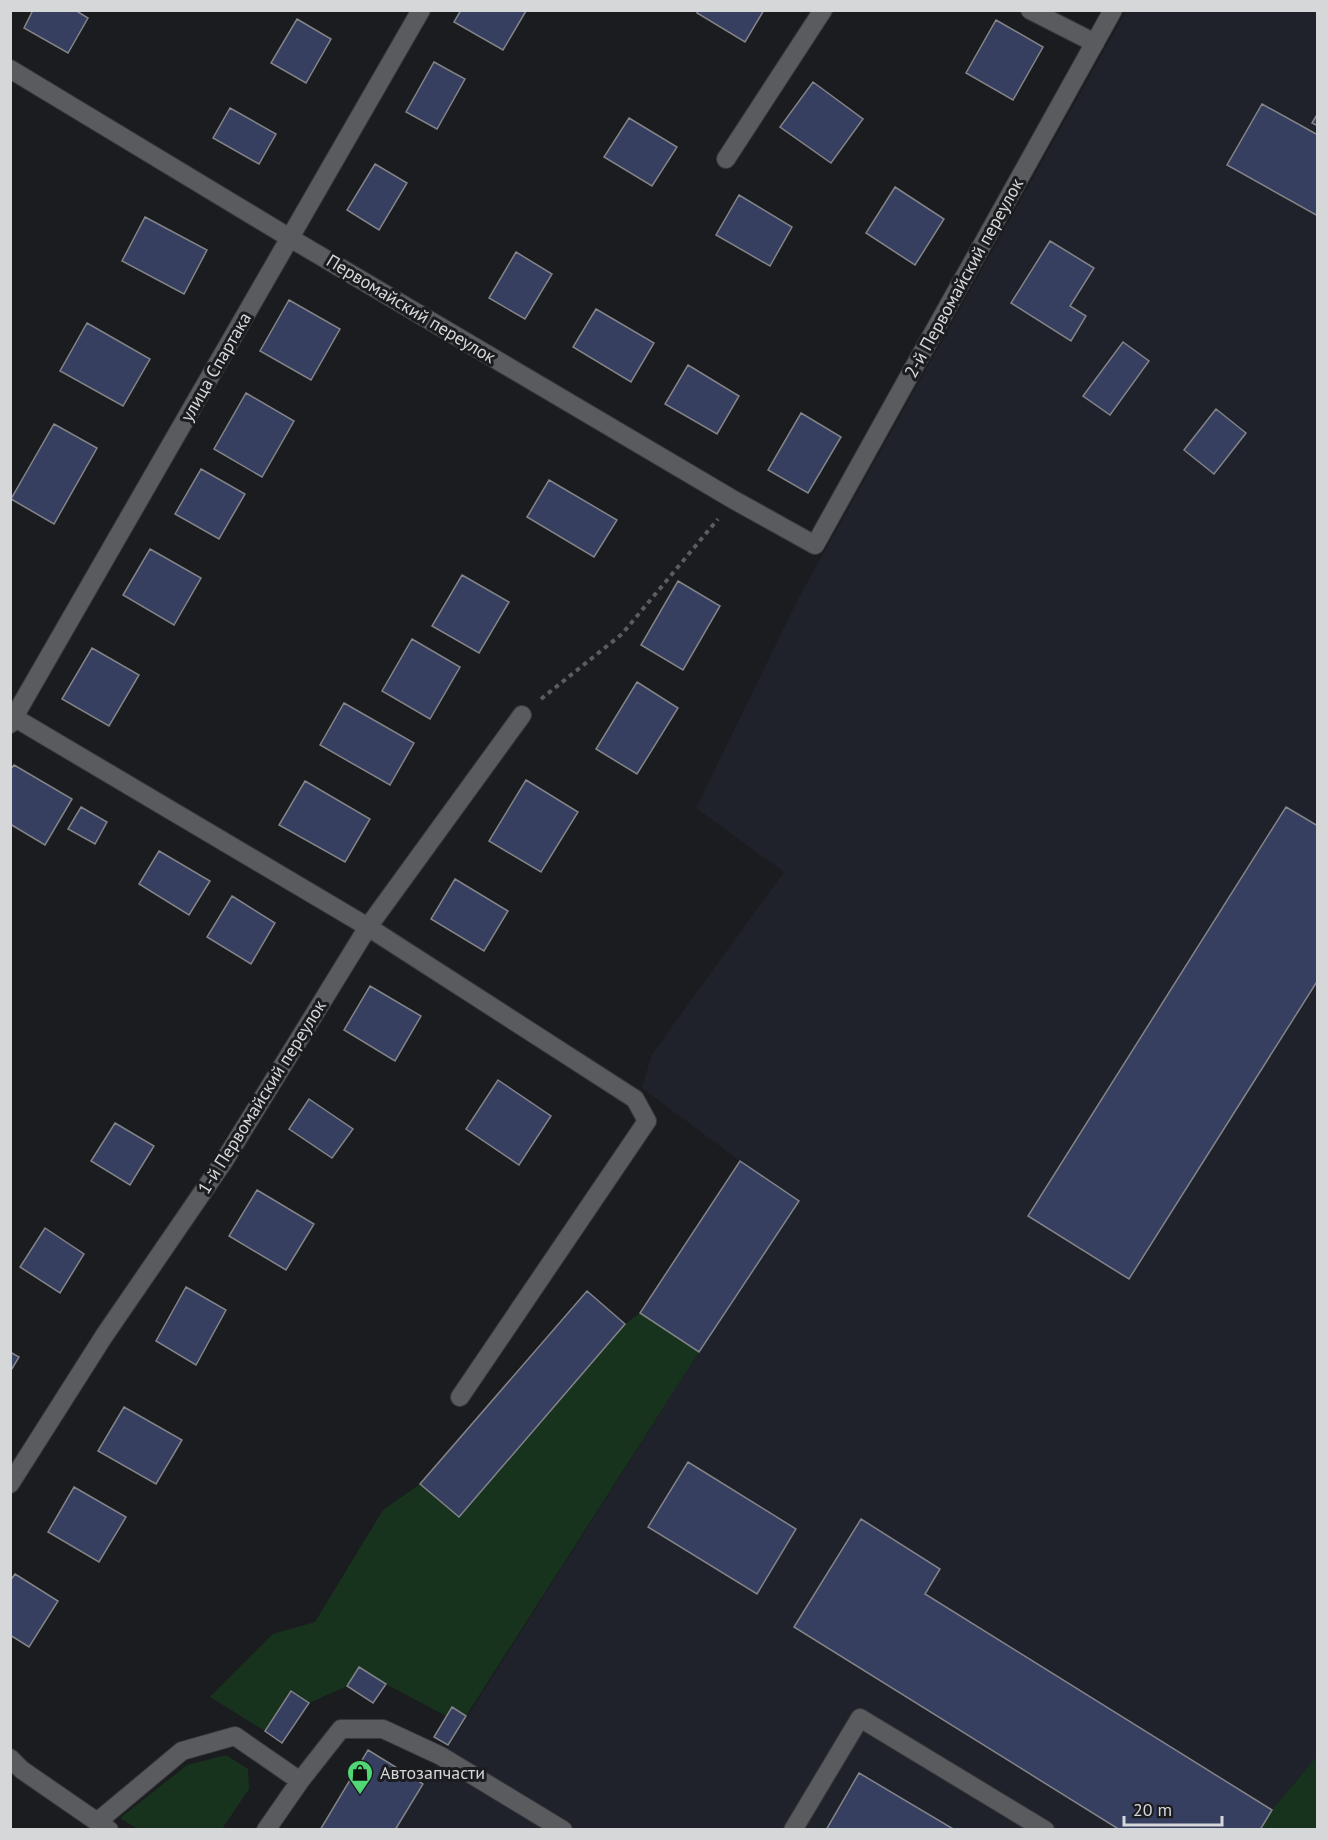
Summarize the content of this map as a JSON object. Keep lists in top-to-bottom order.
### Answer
{
  "streets": {
    "street": [
      "2-й Первомайский переулок",
      "Первомайский переулок",
      "улица Спартака",
      "1-й Первомайский переулок"
    ]
  },
  "crossings": [
    ["2-й Первомайский переулок", "Первомайский переулок"],
    ["Первомайский переулок", "улица Спартака"]
  ],
  "places": {
    "shop": ["Автозапчасти"]
  },
  "scale_bar": "20 m"
}
